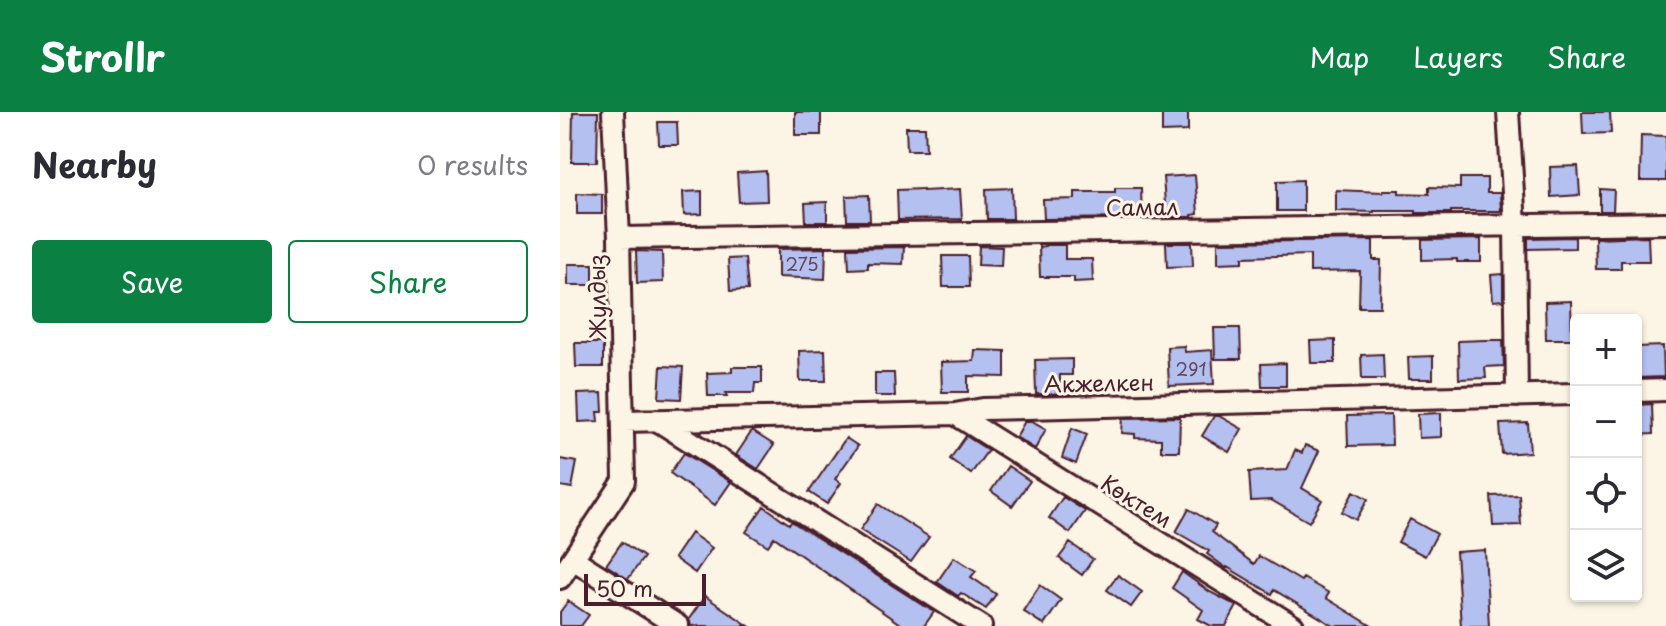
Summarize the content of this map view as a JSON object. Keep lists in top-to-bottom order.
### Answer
{
  "streets": {
    "street": [
      "Самал",
      "Жулдыз",
      "Акжелкен",
      "Көктем"
    ]
  },
  "crossings": [
    ["Самал", "Жулдыз"],
    ["Жулдыз", "Акжелкен"],
    ["Акжелкен", "Көктем"]
  ],
  "house_numbers": ["275", "291"],
  "scale_bar": "50 m",
  "page": {
    "header": "Strollr",
    "nav": ["Map", "Layers", "Share"],
    "heading": ["Nearby", "0 results"],
    "buttons": ["Save", "Share"],
    "map_buttons": ["+", "−"],
    "scale": "50 m"
  }
}
